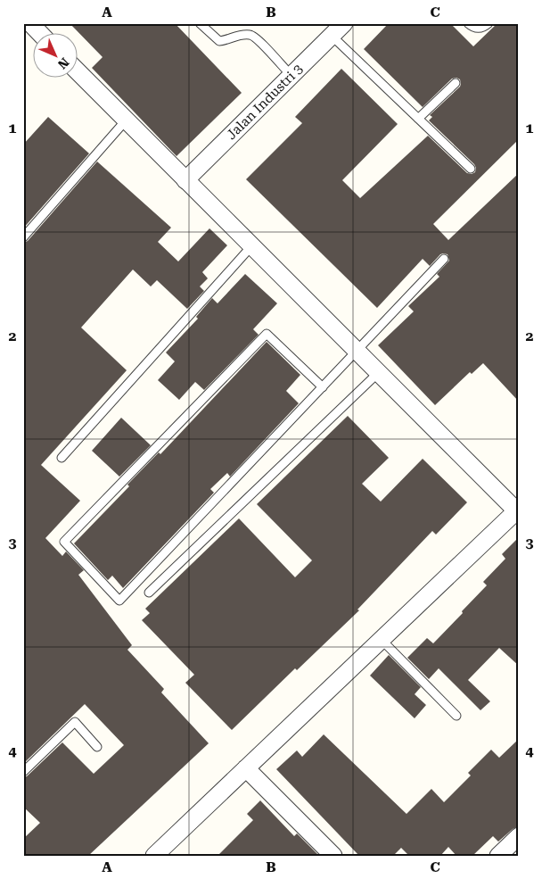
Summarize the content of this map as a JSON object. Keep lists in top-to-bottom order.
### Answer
{
  "streets": {
    "street": ["Jalan Industri 3"]
  },
  "north": "bottom right",
  "grid": {
    "columns": ["A", "B", "C"],
    "rows": [
      "1",
      "2",
      "3",
      "4"
    ]
  }
}
